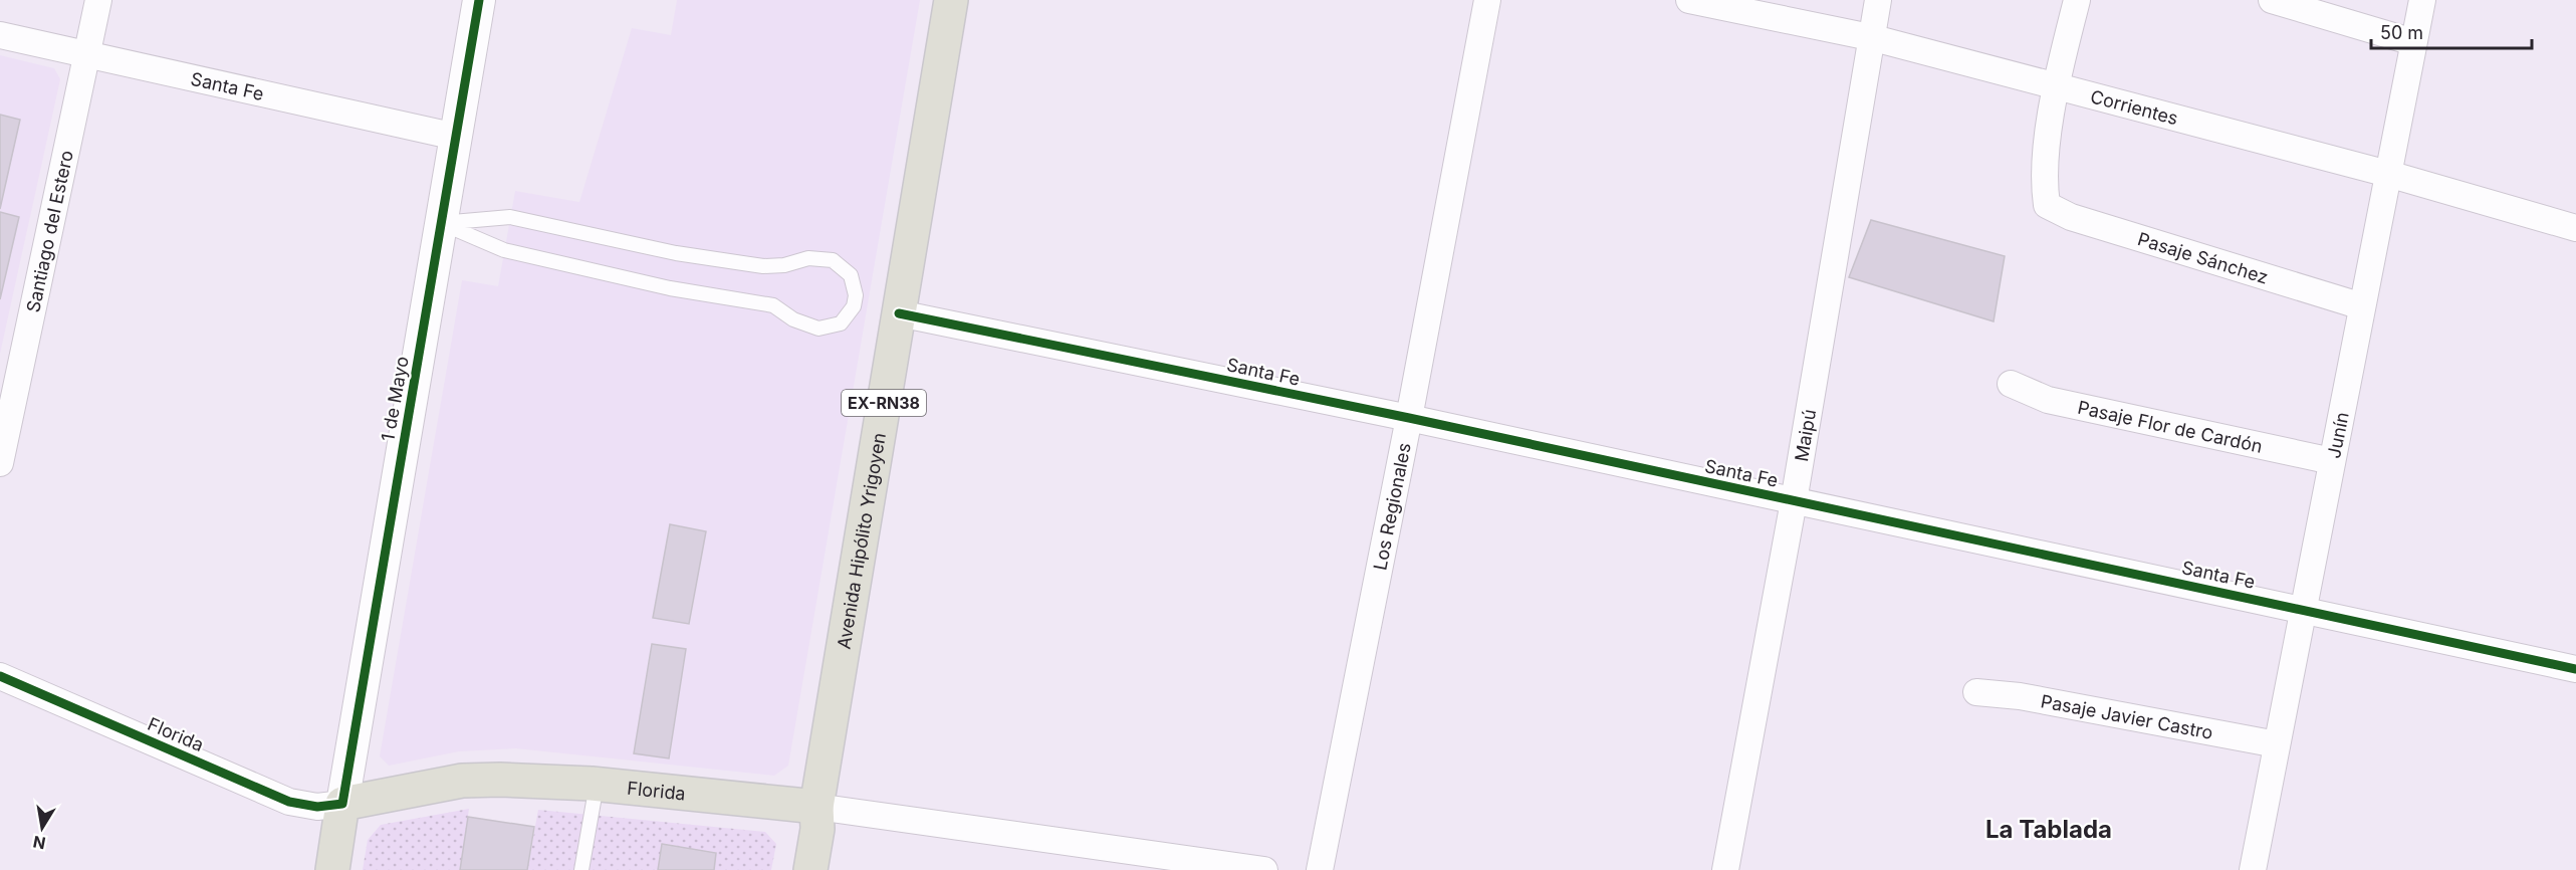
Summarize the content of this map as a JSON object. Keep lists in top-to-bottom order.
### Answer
{
  "streets": {
    "main road": [
      "1 de Mayo",
      "EX-RN38",
      "Avenida Hipólito Yrigoyen",
      "Florida"
    ],
    "street": [
      "Santa Fe",
      "Corrientes",
      "Santiago del Estero",
      "Pasaje Sánchez",
      "Pasaje Flor de Cardón",
      "Junín",
      "Maipú",
      "Los Regionales",
      "Pasaje Javier Castro"
    ]
  },
  "crossings": [
    ["Santa Fe", "Santiago del Estero"],
    ["Santa Fe", "1 de Mayo"],
    ["Santa Fe", "Junín"],
    ["Santa Fe", "Maipú"],
    ["Santa Fe", "Los Regionales"],
    ["Santa Fe", "Avenida Hipólito Yrigoyen"],
    ["Corrientes", "Pasaje Sánchez"],
    ["Corrientes", "Junín"],
    ["Corrientes", "Maipú"],
    ["Pasaje Sánchez", "Junín"],
    ["1 de Mayo", "Florida"],
    ["Pasaje Flor de Cardón", "Junín"],
    ["Junín", "Pasaje Javier Castro"],
    ["Avenida Hipólito Yrigoyen", "Florida"]
  ],
  "districts": ["La Tablada"],
  "scale_bar": "50 m",
  "north": "bottom"
}
